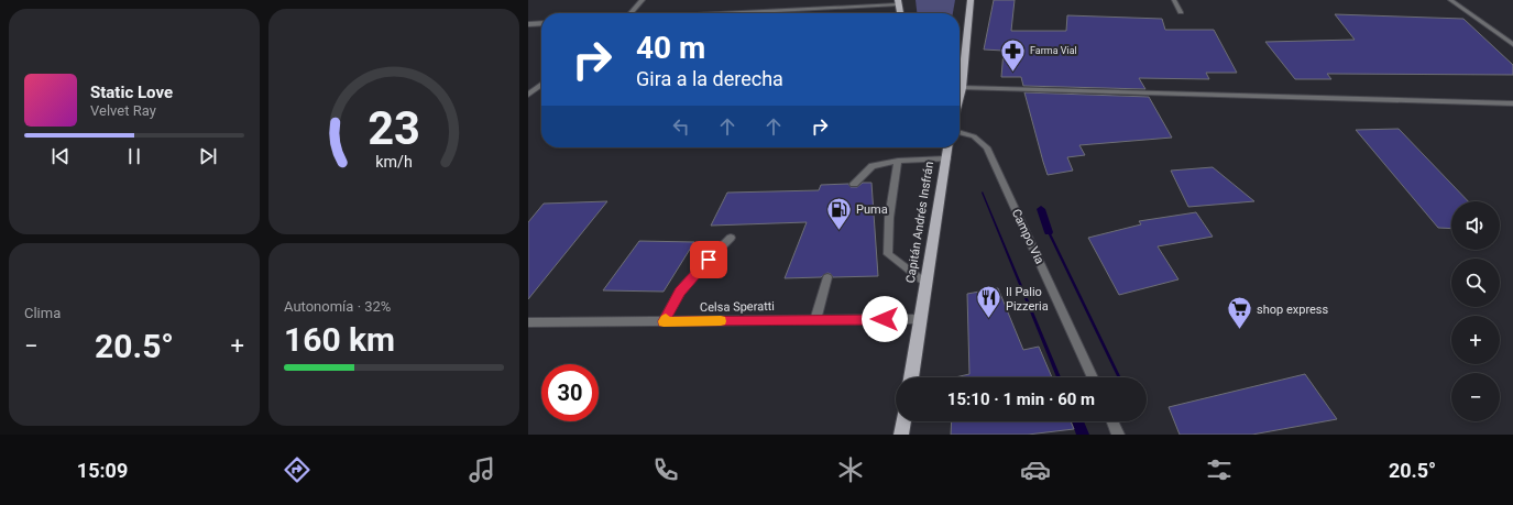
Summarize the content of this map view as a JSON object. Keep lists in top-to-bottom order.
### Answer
{
  "streets": {
    "main road": ["Capitán Andrés Insfrán"],
    "street": ["Campo Via", "Celsa Speratti"]
  },
  "crossings": [
    ["Capitán Andrés Insfrán", "Celsa Speratti"]
  ],
  "places": {
    "pharmacy": ["Farma Vial"],
    "fuel station": ["Puma"],
    "restaurant": ["Il Palio Pizzeria"],
    "supermarket": ["shop express"]
  },
  "page": {
    "turn": ["40 m", "Gira a la derecha"],
    "song": ["Static Love", "Velvet Ray"],
    "map_buttons": ["+", "−"],
    "tile": [
      "Clima",
      ["Autonomía · 32%", "160 km"]
    ],
    "heat": ["−", "20.5°", "+"],
    "limit": "30",
    "trip": "15:10 · 1 min · 60 m",
    "tabs": ["15:09", "20.5°"],
    "gauge": ["23", "km/h"]
  }
}
